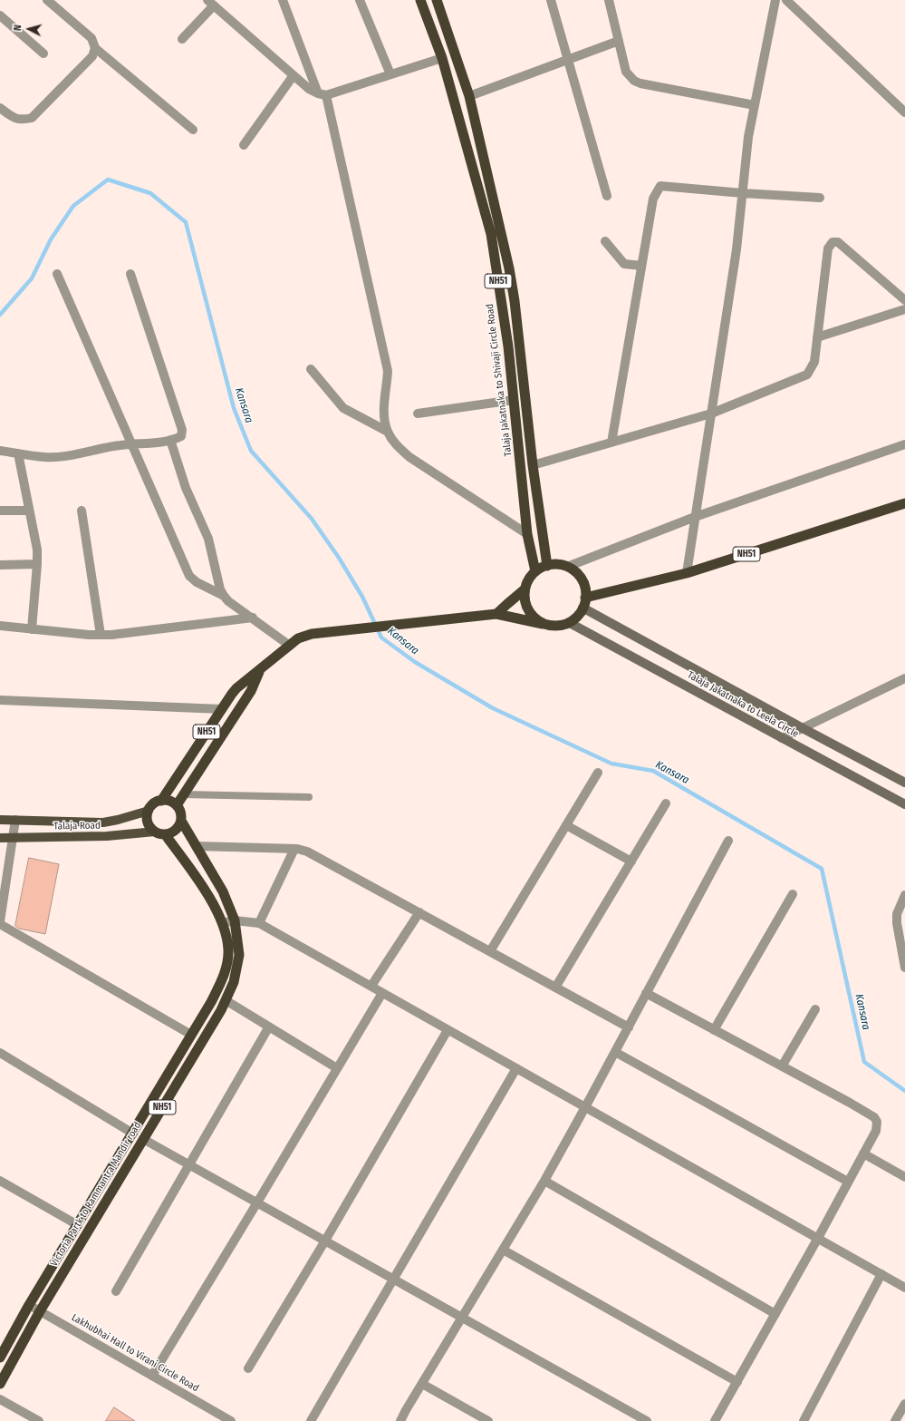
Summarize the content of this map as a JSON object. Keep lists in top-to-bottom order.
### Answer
{
  "streets": {
    "highway": ["NH51", "Talaja Jakatnaka to Shivaji Circle Road", "Victoria Partk to Rammantra Mandir road"],
    "main road": ["Talaja Jakatnaka to Leela Circle", "Talaja Road"],
    "street": ["Lakhubhai Hall to Virani Circle Road"]
  },
  "crossings": [
    ["NH51", "Talaja Jakatnaka to Shivaji Circle Road"],
    ["NH51", "Talaja Jakatnaka to Leela Circle"],
    ["NH51", "Talaja Road"],
    ["NH51", "Victoria Partk to Rammantra Mandir road"],
    ["Talaja Jakatnaka to Shivaji Circle Road", "Talaja Jakatnaka to Leela Circle"],
    ["Talaja Road", "Victoria Partk to Rammantra Mandir road"],
    ["Victoria Partk to Rammantra Mandir road", "Lakhubhai Hall to Virani Circle Road"]
  ],
  "water": ["Kansara"],
  "north": "left"
}
